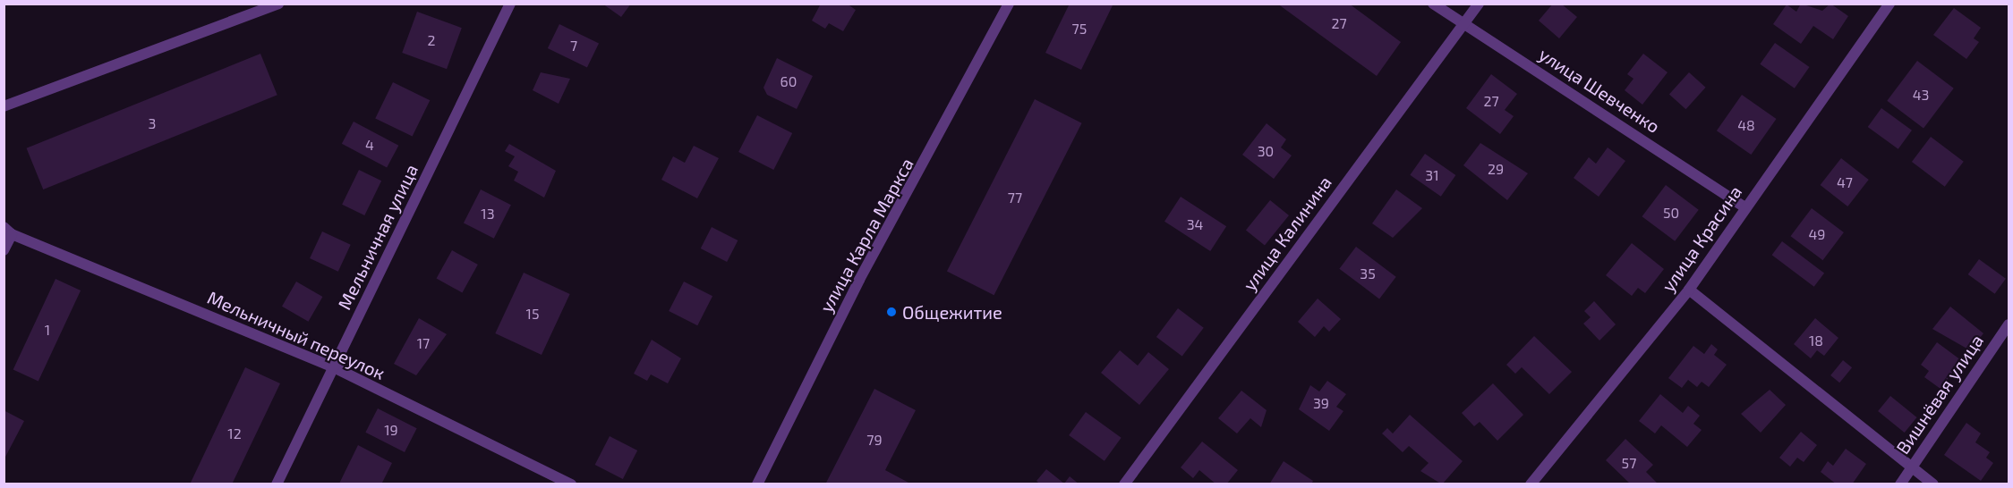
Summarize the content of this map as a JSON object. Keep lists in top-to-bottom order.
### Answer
{
  "streets": {
    "street": [
      "улица Шевченко",
      "улица Калинина",
      "улица Карла Маркса",
      "Мельничная улица",
      "улица Красина",
      "Мельничный переулок",
      "Вишнёвая улица"
    ]
  },
  "crossings": [
    ["улица Шевченко", "улица Калинина"],
    ["улица Шевченко", "улица Красина"],
    ["Мельничная улица", "Мельничный переулок"]
  ],
  "places": ["Общежитие"],
  "house_numbers": [
    "27",
    "75",
    "2",
    "7",
    "60",
    "43",
    "27",
    "3",
    "48",
    "4",
    "30",
    "29",
    "31",
    "47",
    "77",
    "50",
    "13",
    "34",
    "49",
    "35",
    "15",
    "1",
    "18",
    "17",
    "39",
    "19",
    "12",
    "79",
    "57"
  ]
}
